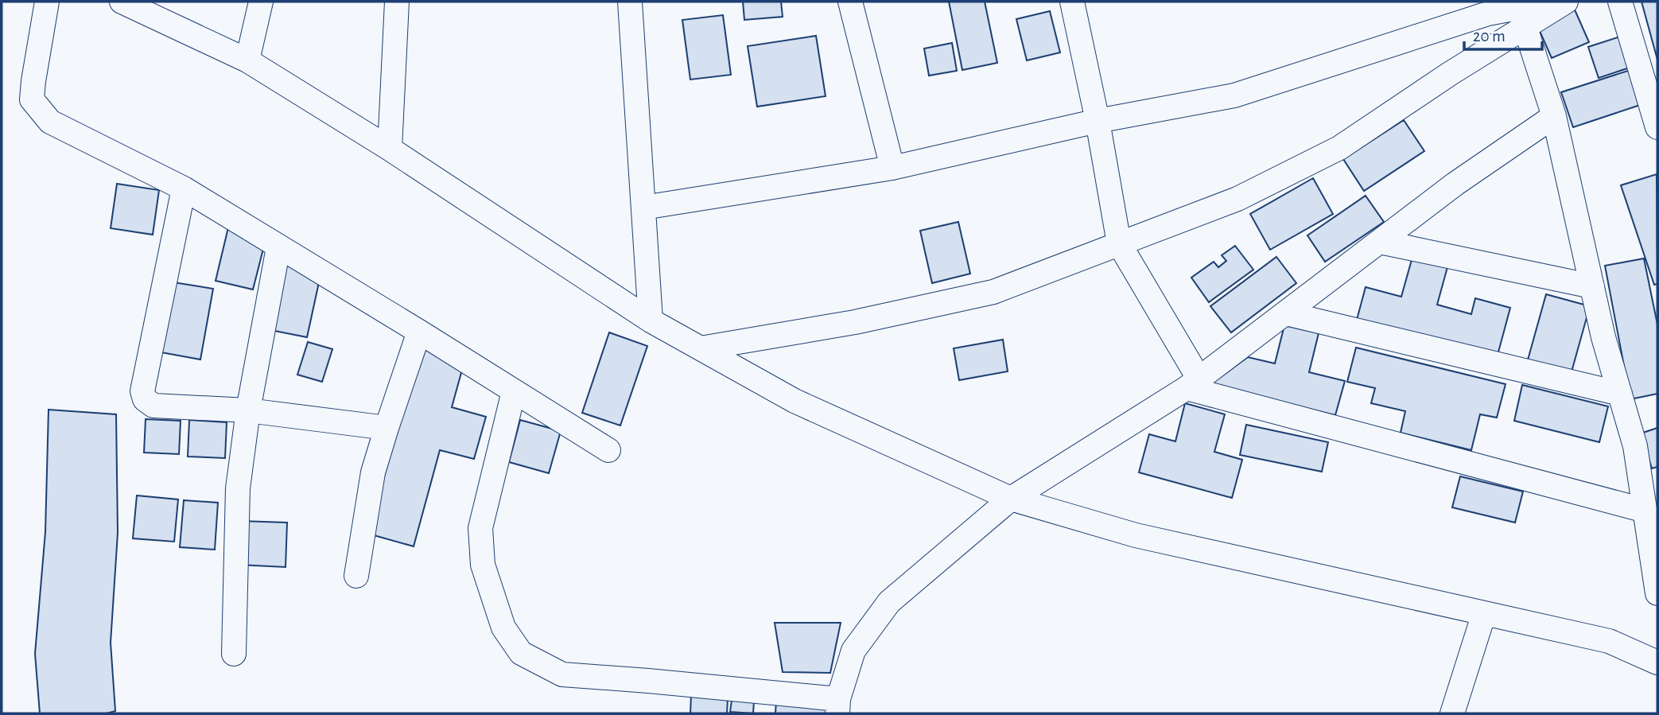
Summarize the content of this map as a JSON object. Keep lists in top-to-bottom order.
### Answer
{
  "scale_bar": "20 m"
}
